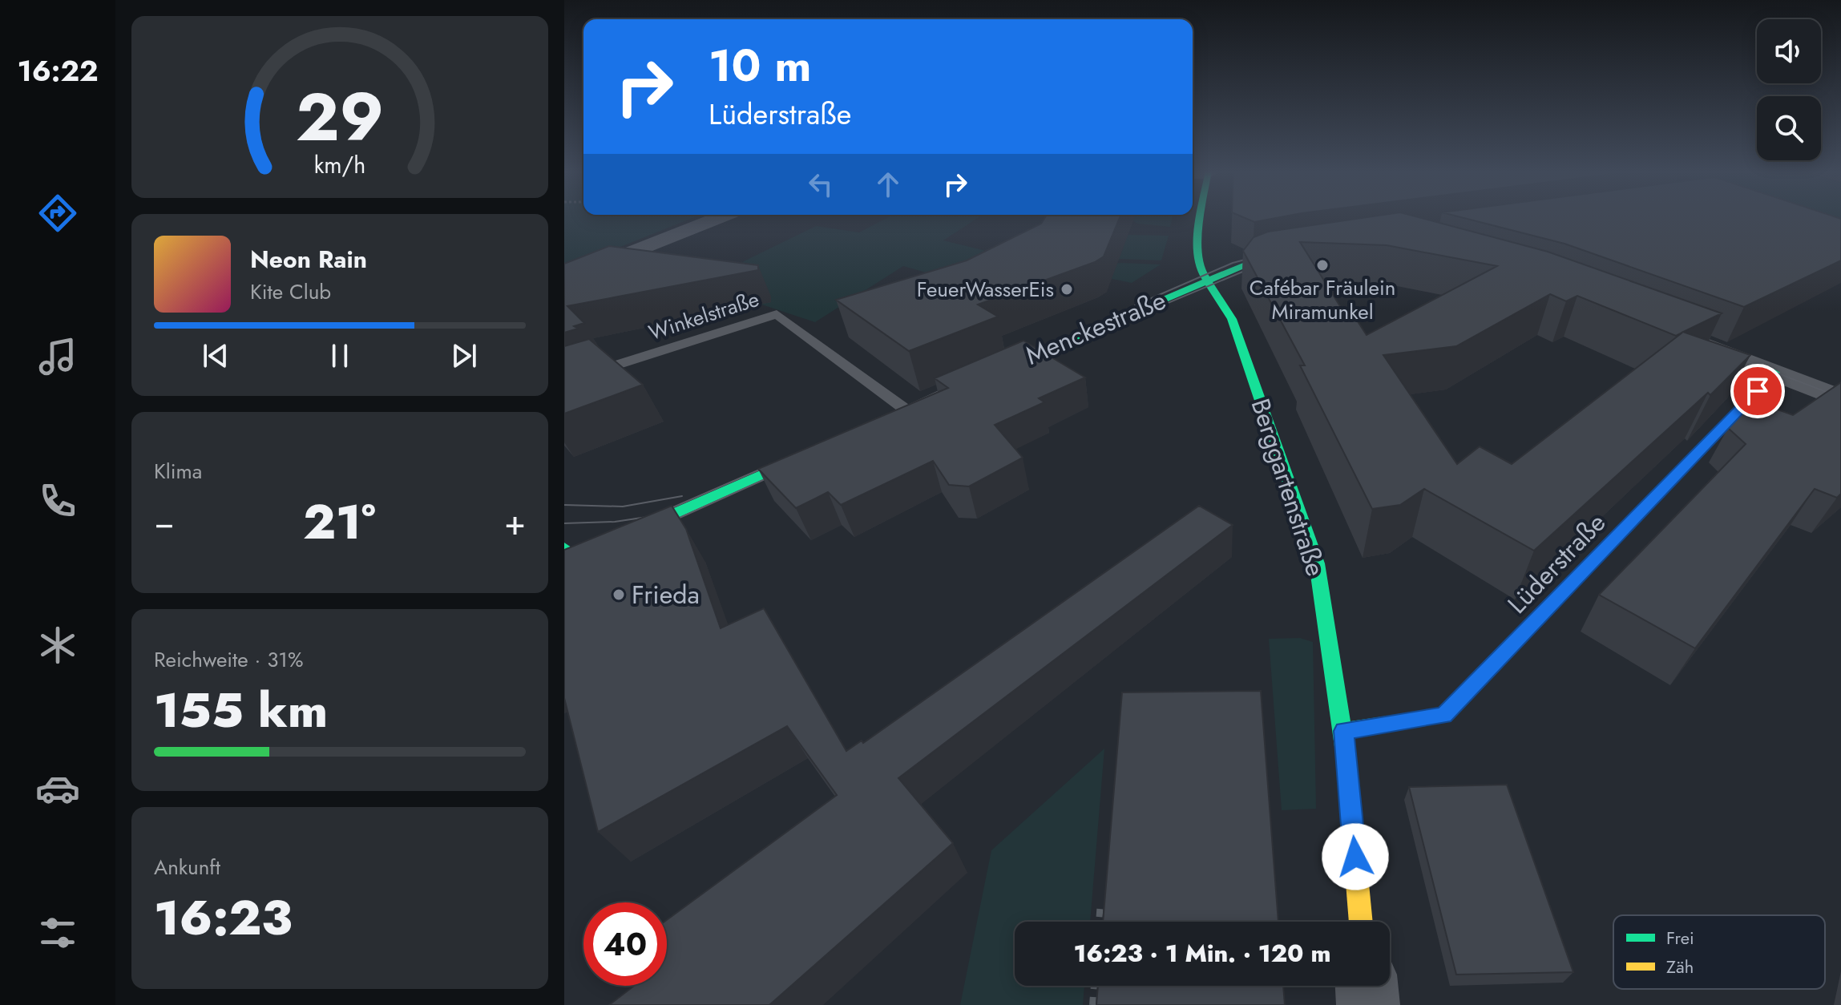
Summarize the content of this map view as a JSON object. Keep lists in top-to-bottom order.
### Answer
{
  "streets": {
    "street": ["Menckestraße", "Berggartenstraße", "Lüderstraße"],
    "lane": ["Winkelstraße"]
  },
  "crossings": [
    ["Menckestraße", "Berggartenstraße"],
    ["Berggartenstraße", "Lüderstraße"]
  ],
  "places": ["Cafébar Fräulein Miramunkel", "FeuerWasserEis", "Frieda"],
  "legend": ["Frei", "Zäh"],
  "page": {
    "tabs": "16:22",
    "turn": ["10 m", "Lüderstraße"],
    "song": ["Neon Rain", "Kite Club"],
    "tile": [
      "Klima",
      ["Reichweite · 31%", "155 km"],
      ["Ankunft", "16:23"]
    ],
    "heat": ["−", "21°", "+"],
    "limit": "40",
    "trip": "16:23 · 1 Min. · 120 m",
    "gauge": ["29", "km/h"]
  }
}
